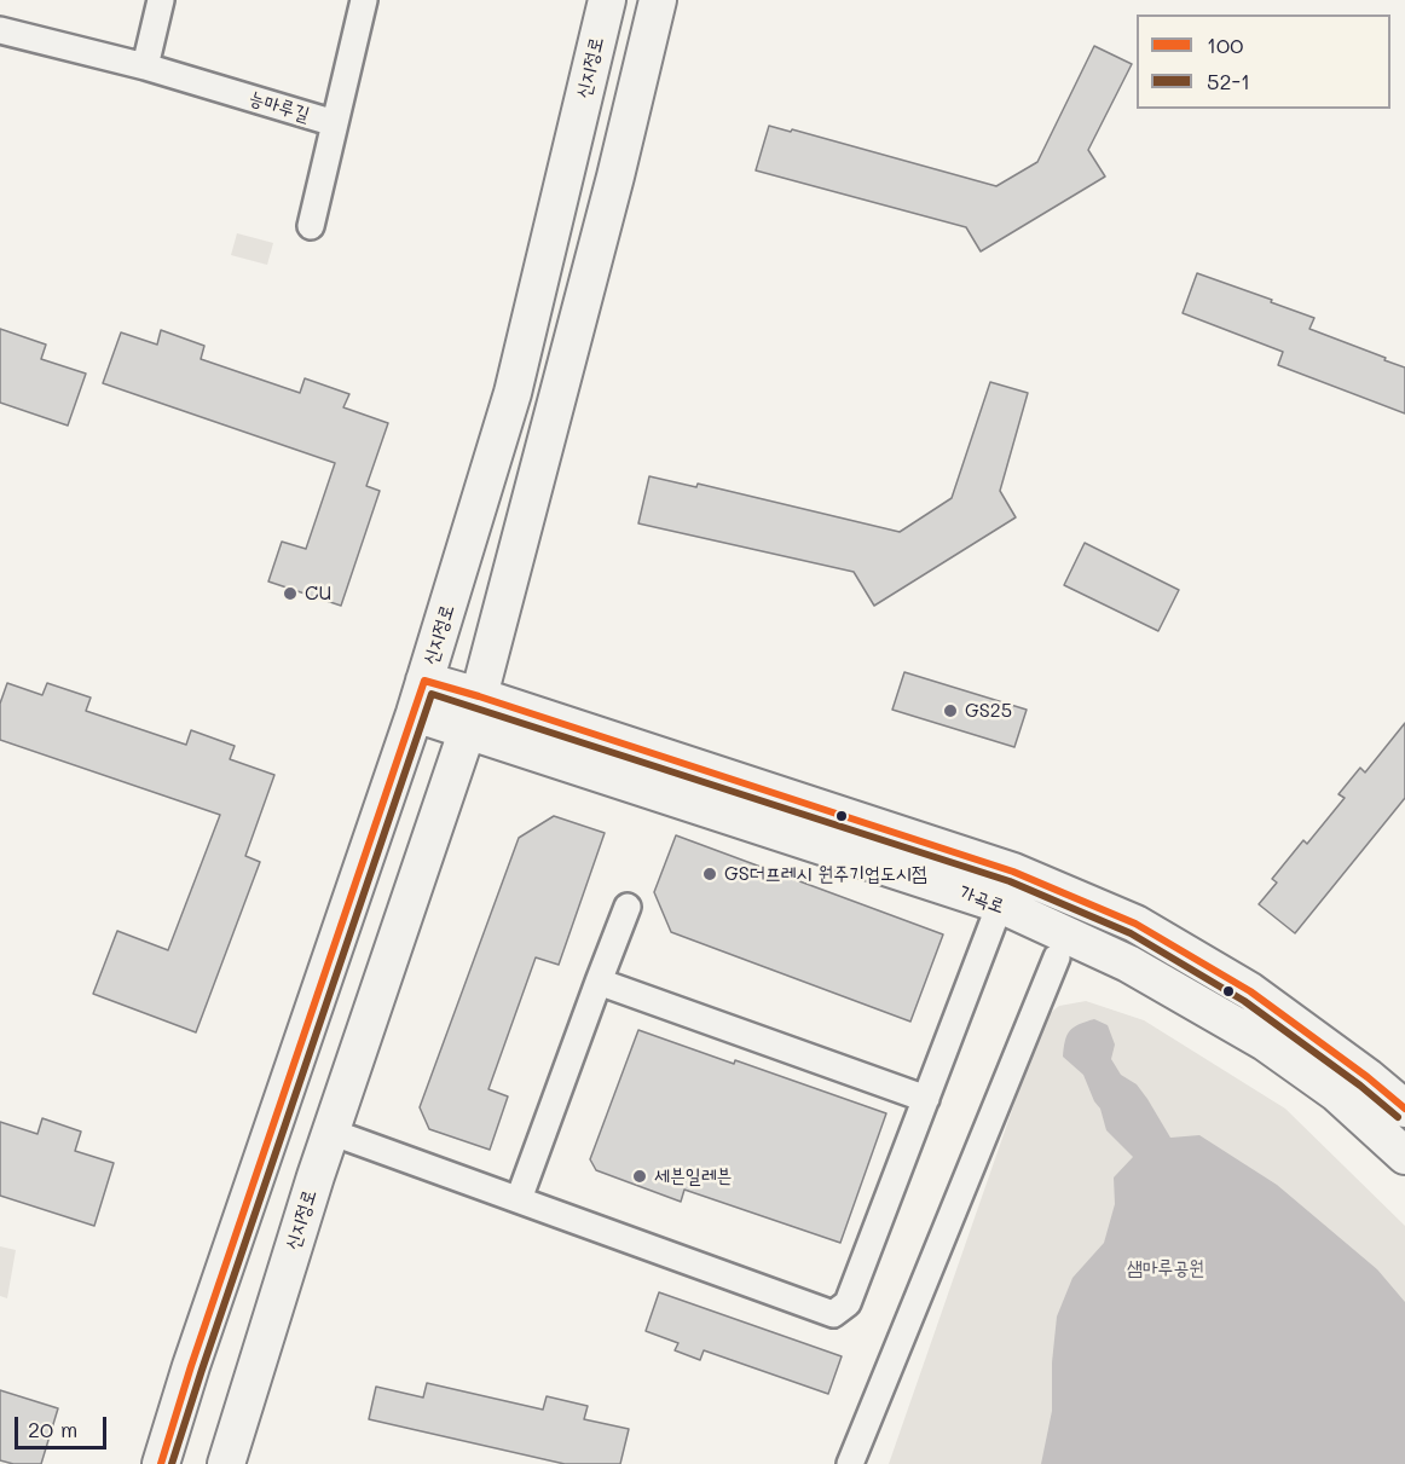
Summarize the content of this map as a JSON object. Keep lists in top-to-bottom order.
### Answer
{
  "streets": {
    "street": ["신지정로", "능마루길", "가곡로"]
  },
  "crossings": [
    ["신지정로", "가곡로"]
  ],
  "parks": ["샘마루공원"],
  "places": [
    "CU",
    "GS25",
    "GS더프레시 원주기업도시점",
    "세븐일레븐"
  ],
  "lines": ["transit line 100", "transit line 52-1"],
  "legend": ["100", "52-1"],
  "scale_bar": "20 m"
}
